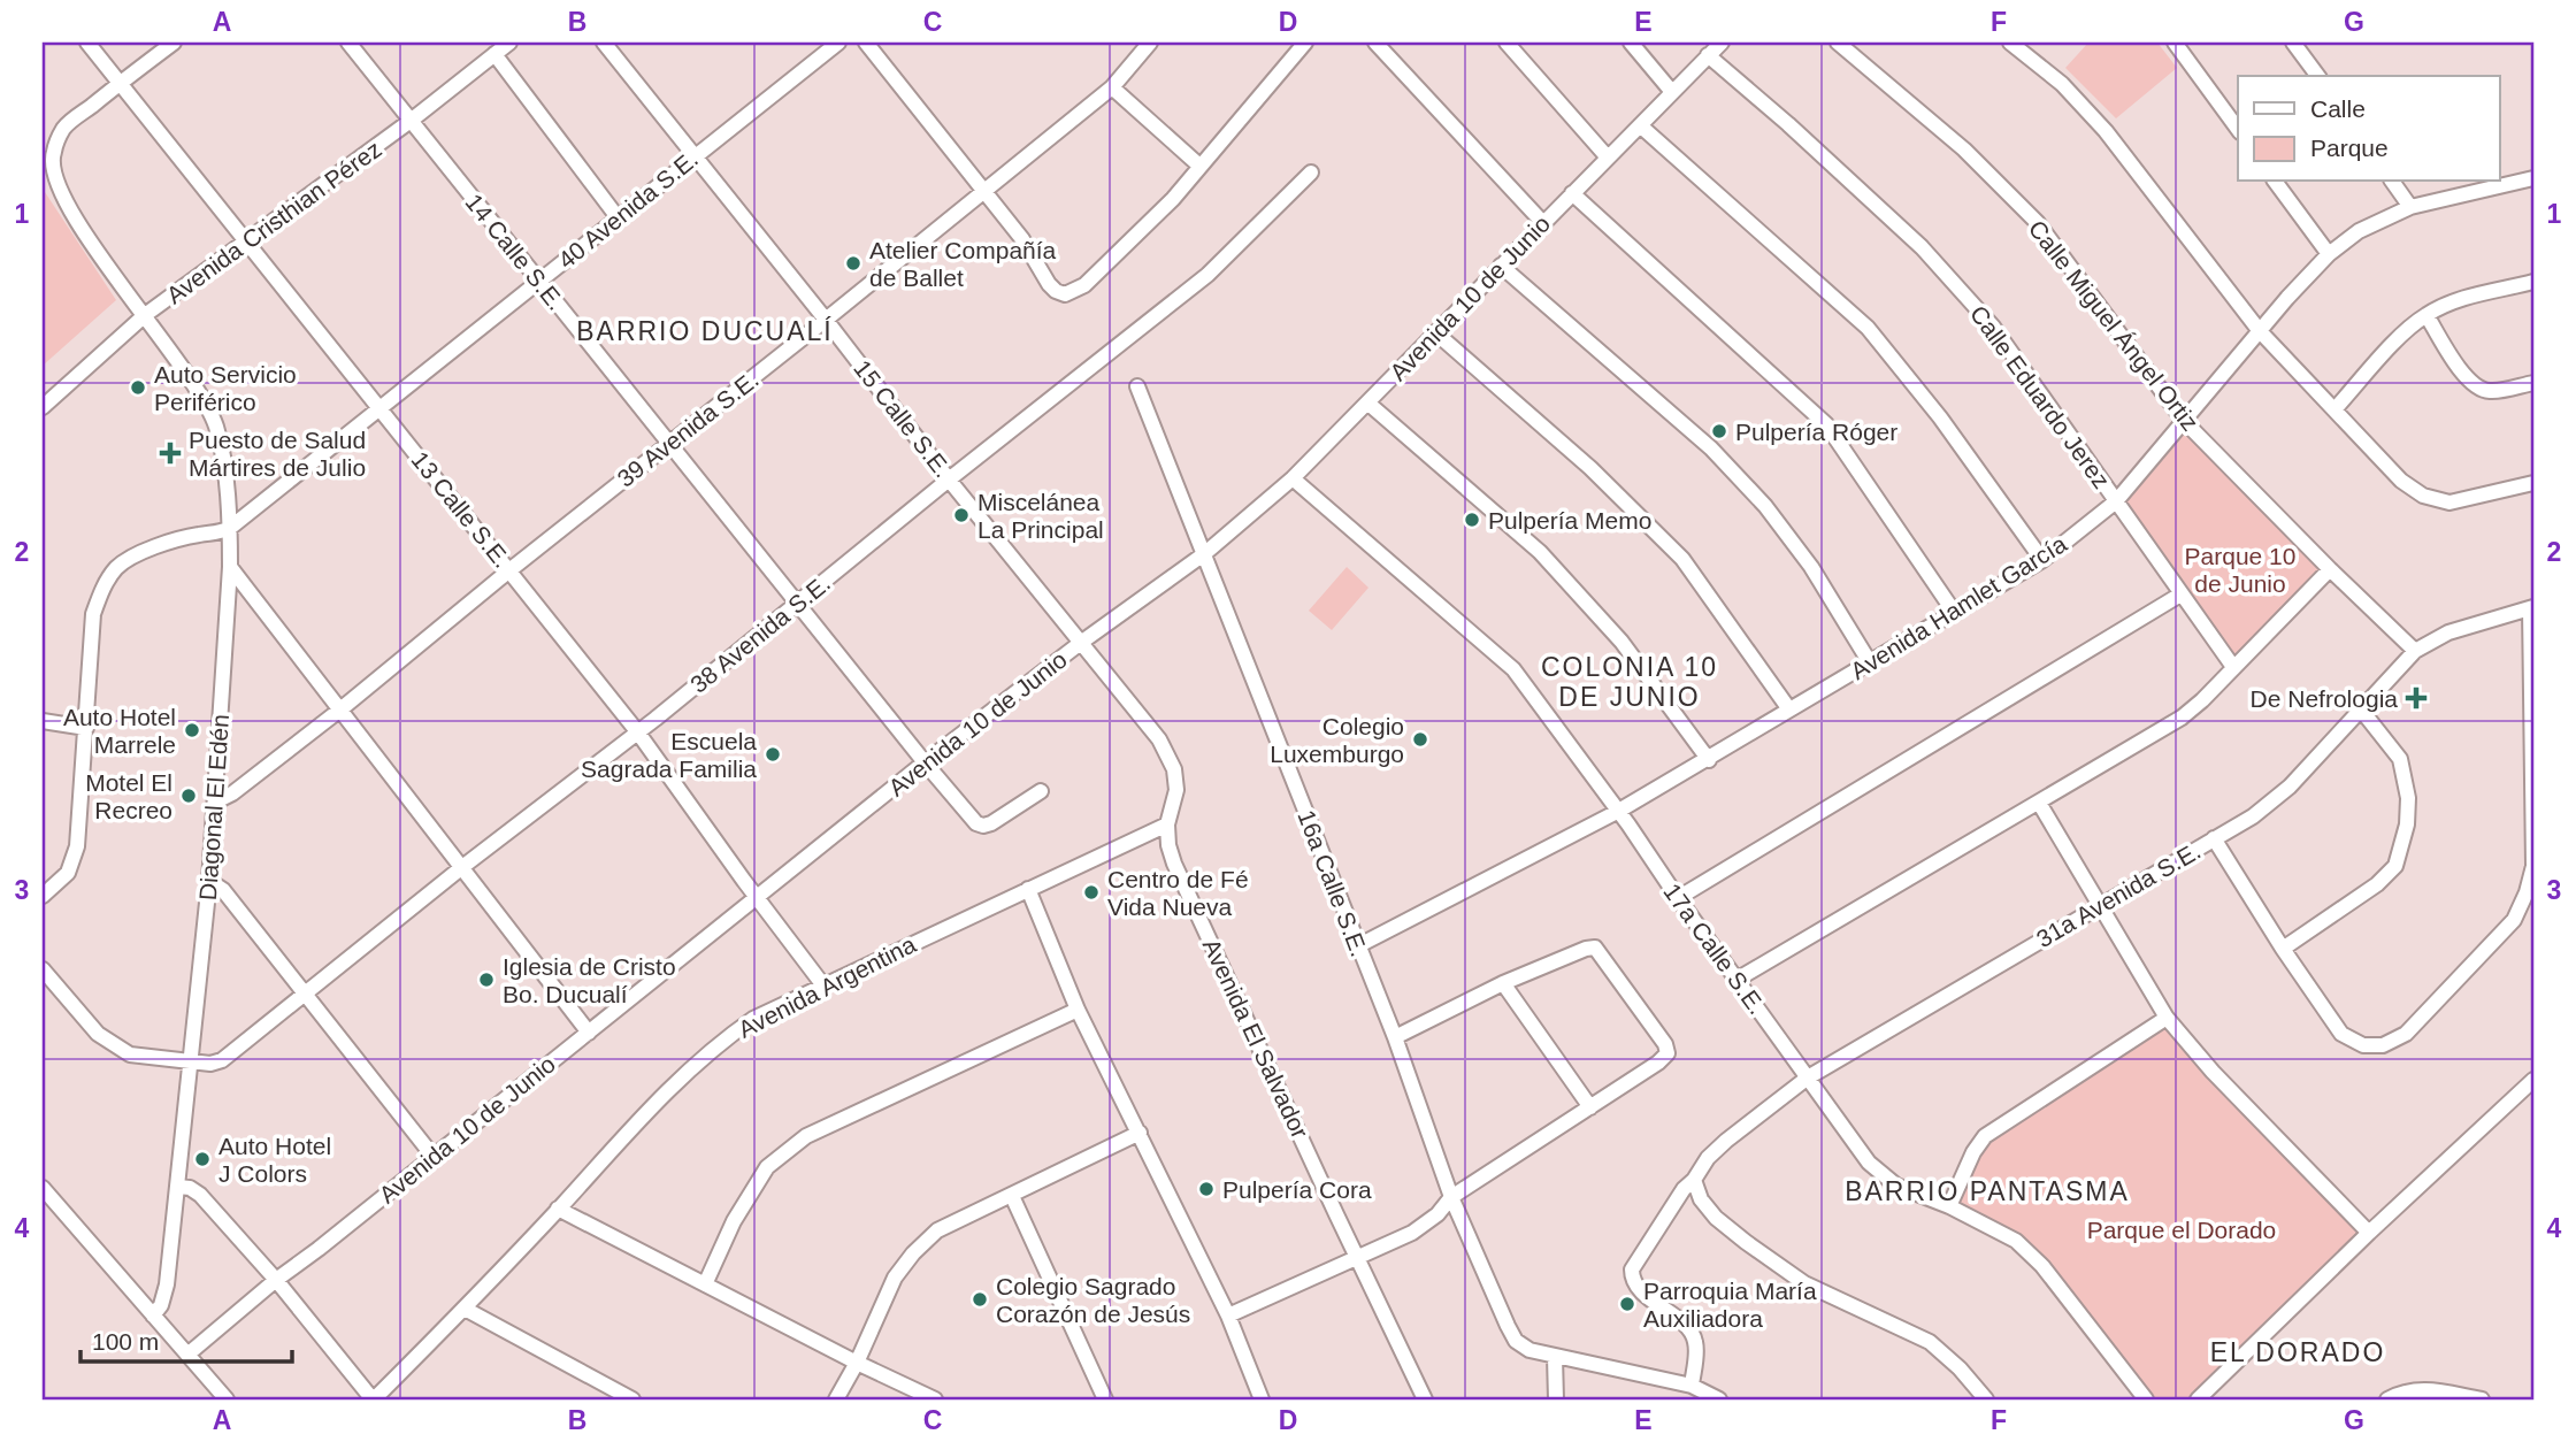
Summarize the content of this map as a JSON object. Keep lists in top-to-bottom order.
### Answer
{
  "streets": {
    "street": [
      "40 Avenida S.E.",
      "Avenida Cristhian Pérez",
      "14 Calle S.E.",
      "Avenida 10 de Junio",
      "Calle Miguel Ángel Ortiz",
      "Calle Eduardo Jerez",
      "15 Calle S.E.",
      "39 Avenida S.E.",
      "13 Calle S.E.",
      "Avenida Hamlet García",
      "38 Avenida S.E.",
      "Diagonal El Edén",
      "16a Calle S.E.",
      "31a Avenida S.E.",
      "17a Calle S.E.",
      "Avenida Argentina",
      "Avenida El Salvador"
    ]
  },
  "crossings": [
    ["40 Avenida S.E.", "14 Calle S.E."],
    ["40 Avenida S.E.", "15 Calle S.E."],
    ["40 Avenida S.E.", "13 Calle S.E."],
    ["40 Avenida S.E.", "Diagonal El Edén"],
    ["Avenida Cristhian Pérez", "14 Calle S.E."],
    ["Avenida Cristhian Pérez", "13 Calle S.E."],
    ["Avenida Cristhian Pérez", "Diagonal El Edén"],
    ["14 Calle S.E.", "Avenida 10 de Junio"],
    ["14 Calle S.E.", "39 Avenida S.E."],
    ["14 Calle S.E.", "38 Avenida S.E."],
    ["Avenida 10 de Junio", "Calle Eduardo Jerez"],
    ["Avenida 10 de Junio", "15 Calle S.E."],
    ["Avenida 10 de Junio", "13 Calle S.E."],
    ["Avenida 10 de Junio", "16a Calle S.E."],
    ["Avenida 10 de Junio", "17a Calle S.E."],
    ["Avenida 10 de Junio", "Avenida El Salvador"],
    ["Calle Miguel Ángel Ortiz", "Avenida Hamlet García"],
    ["Calle Miguel Ángel Ortiz", "31a Avenida S.E."],
    ["Calle Eduardo Jerez", "Avenida Hamlet García"],
    ["15 Calle S.E.", "39 Avenida S.E."],
    ["15 Calle S.E.", "38 Avenida S.E."],
    ["15 Calle S.E.", "Avenida El Salvador"],
    ["39 Avenida S.E.", "13 Calle S.E."],
    ["39 Avenida S.E.", "Diagonal El Edén"],
    ["13 Calle S.E.", "38 Avenida S.E."],
    ["13 Calle S.E.", "Diagonal El Edén"],
    ["13 Calle S.E.", "Avenida Argentina"],
    ["Avenida Hamlet García", "16a Calle S.E."],
    ["Avenida Hamlet García", "17a Calle S.E."],
    ["38 Avenida S.E.", "Diagonal El Edén"],
    ["16a Calle S.E.", "31a Avenida S.E."],
    ["31a Avenida S.E.", "17a Calle S.E."],
    ["Avenida Argentina", "Avenida El Salvador"]
  ],
  "districts": [
    "BARRIO DUCUALÍ",
    "COLONIA 10 DE JUNIO",
    "BARRIO PANTASMA",
    "EL DORADO"
  ],
  "parks": ["Parque 10 de Junio", "Parque el Dorado"],
  "places": {
    "other": [
      "Atelier Compañía de Ballet",
      "Auto Servicio Periférico",
      "Pulpería Róger",
      "Miscelánea La Principal",
      "Pulpería Memo",
      "Auto Hotel Marrele",
      "Colegio Luxemburgo",
      "Escuela Sagrada Familia",
      "Motel El Recreo",
      "Centro de Fé Vida Nueva",
      "Iglesia de Cristo Bo. Ducualí",
      "Auto Hotel J Colors",
      "Pulpería Cora",
      "Colegio Sagrado Corazón de Jesús",
      "Parroquia María Auxiliadora"
    ],
    "health": ["Puesto de Salud Mártires de Julio", "De Nefrologia"]
  },
  "legend": ["Calle", "Parque"],
  "scale_bar": "100 m",
  "grid": {
    "columns": [
      "A",
      "B",
      "C",
      "D",
      "E",
      "F",
      "G"
    ],
    "rows": [
      "1",
      "2",
      "3",
      "4"
    ]
  }
}
